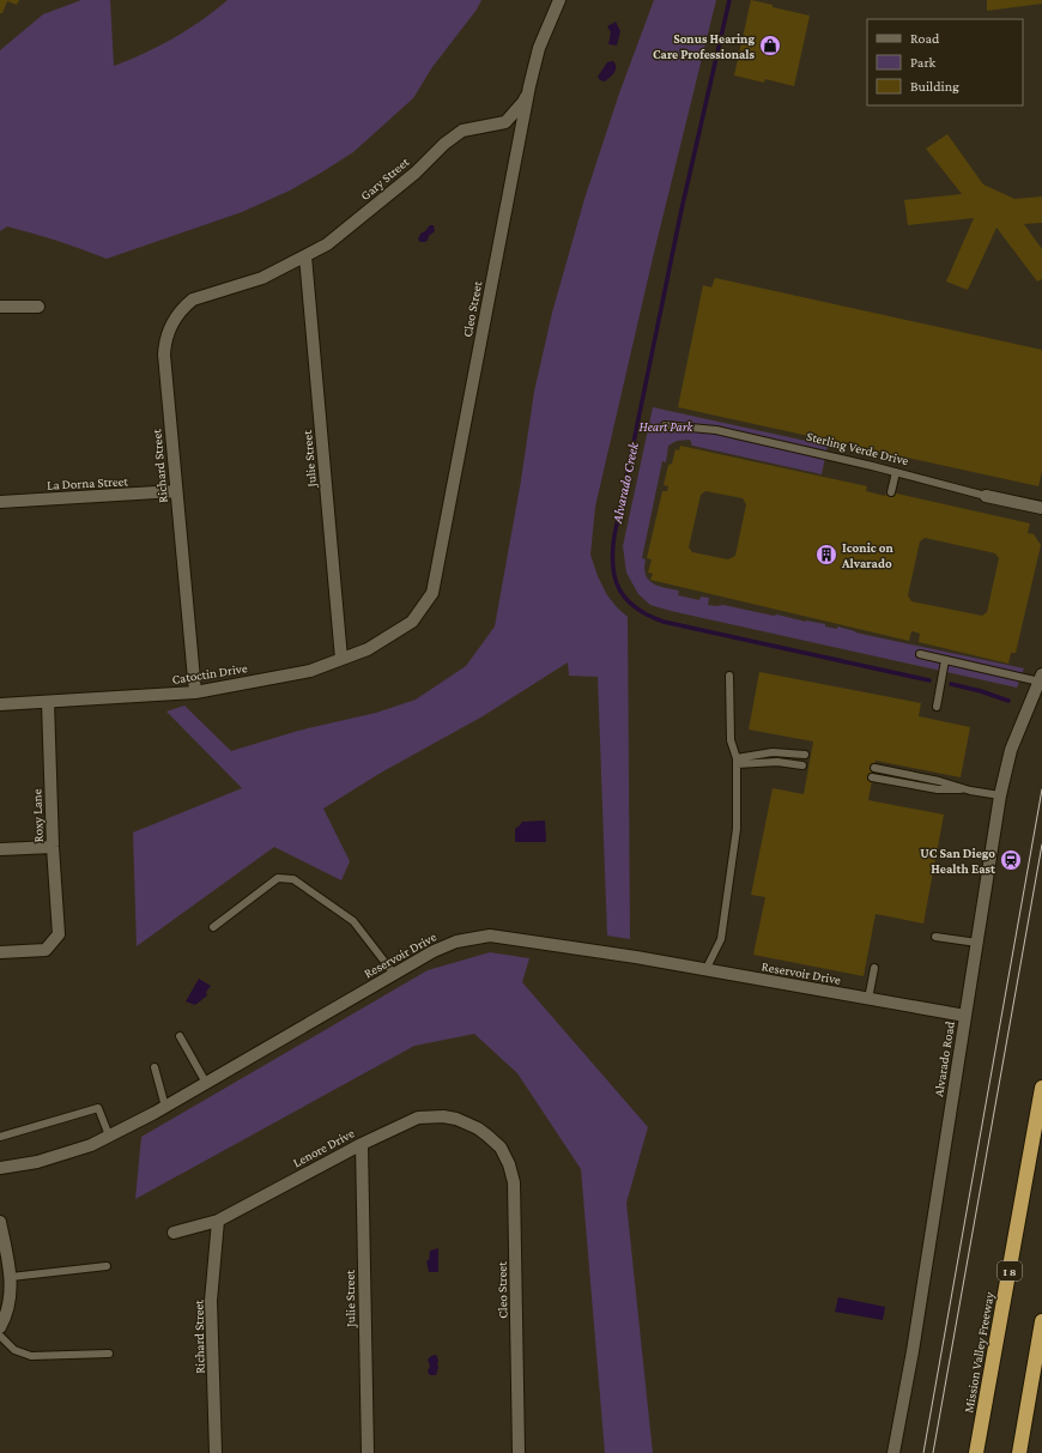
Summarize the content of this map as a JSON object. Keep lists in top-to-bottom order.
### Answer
{
  "streets": {
    "highway": ["I 8", "Mission Valley Freeway"],
    "street": [
      "Gary Street",
      "Cleo Street",
      "Sterling Verde Drive",
      "Julie Street",
      "Richard Street",
      "La Dorna Street",
      "Catoctin Drive",
      "Roxy Lane",
      "Reservoir Drive",
      "Alvarado Road",
      "Lenore Drive"
    ]
  },
  "crossings": [
    ["Gary Street", "Cleo Street"],
    ["Gary Street", "Julie Street"],
    ["Gary Street", "Richard Street"],
    ["Cleo Street", "Catoctin Drive"],
    ["Cleo Street", "Lenore Drive"],
    ["Julie Street", "Catoctin Drive"],
    ["Julie Street", "Lenore Drive"],
    ["Richard Street", "La Dorna Street"],
    ["Richard Street", "Catoctin Drive"],
    ["Richard Street", "Lenore Drive"],
    ["Catoctin Drive", "Roxy Lane"],
    ["Reservoir Drive", "Alvarado Road"]
  ],
  "water": ["Alvarado Creek"],
  "parks": ["Heart Park"],
  "places": {
    "shop": ["Sonus Hearing Care Professionals"],
    "building": ["Iconic on Alvarado"],
    "station": ["UC San Diego Health East"]
  },
  "legend": ["Road", "Park", "Building"]
}
